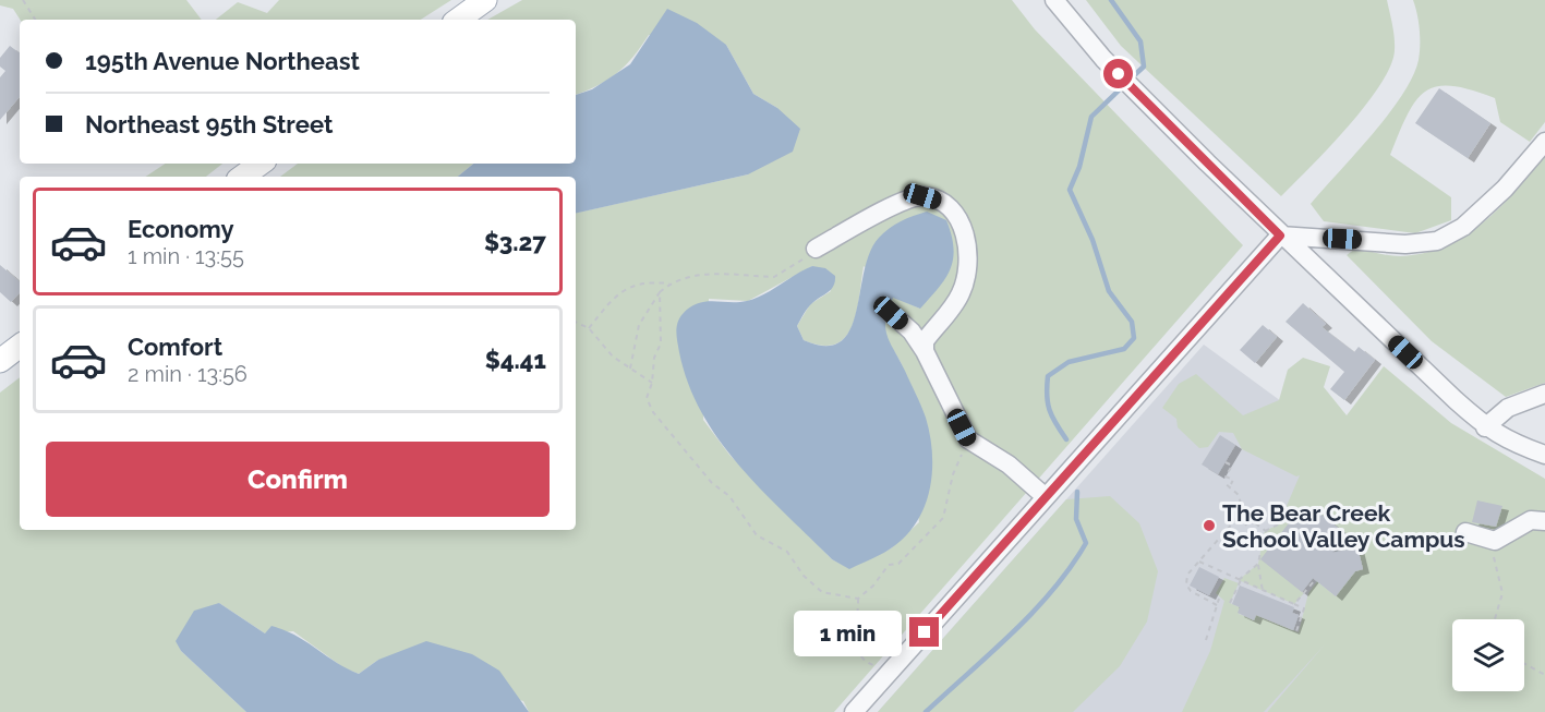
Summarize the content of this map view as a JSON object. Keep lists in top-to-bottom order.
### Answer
{
  "places": ["The Bear Creek School Valley Campus"],
  "page": {
    "banner": ["195th Avenue Northeast", "Northeast 95th Street"],
    "list": [
      {
        "name": "Economy",
        "note": "1 min · 13:55",
        "value": "$3.27"
      },
      {
        "name": "Comfort",
        "note": "2 min · 13:56",
        "value": "$4.41"
      }
    ],
    "buttons": "Confirm",
    "bubble": "1 min"
  }
}
